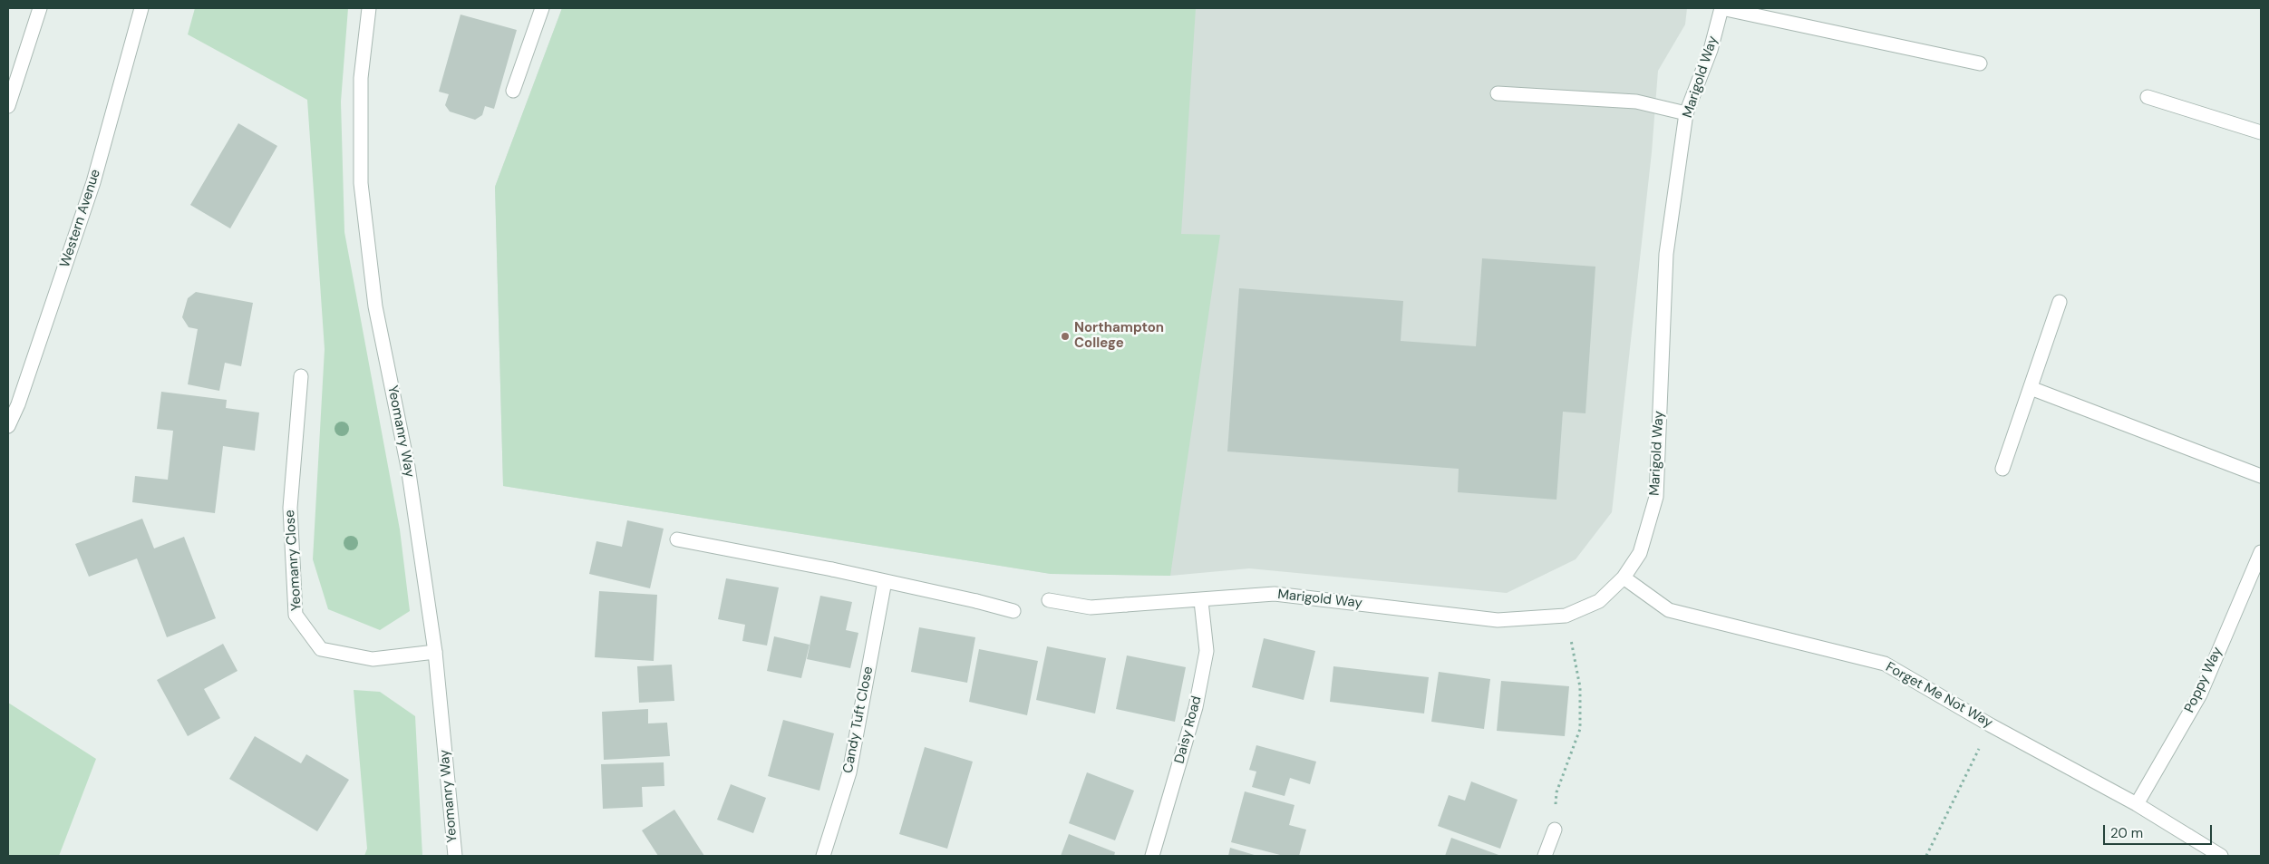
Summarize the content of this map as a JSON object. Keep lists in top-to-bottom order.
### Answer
{
  "streets": {
    "street": [
      "Marigold Way",
      "Western Avenue",
      "Yeomanry Way",
      "Yeomanry Close",
      "Poppy Way",
      "Forget Me Not Way",
      "Candy Tuft Close",
      "Daisy Road"
    ]
  },
  "crossings": [
    ["Marigold Way", "Forget Me Not Way"],
    ["Marigold Way", "Daisy Road"],
    ["Yeomanry Way", "Yeomanry Close"],
    ["Poppy Way", "Forget Me Not Way"]
  ],
  "places": ["Northampton College"],
  "scale_bar": "20 m"
}
